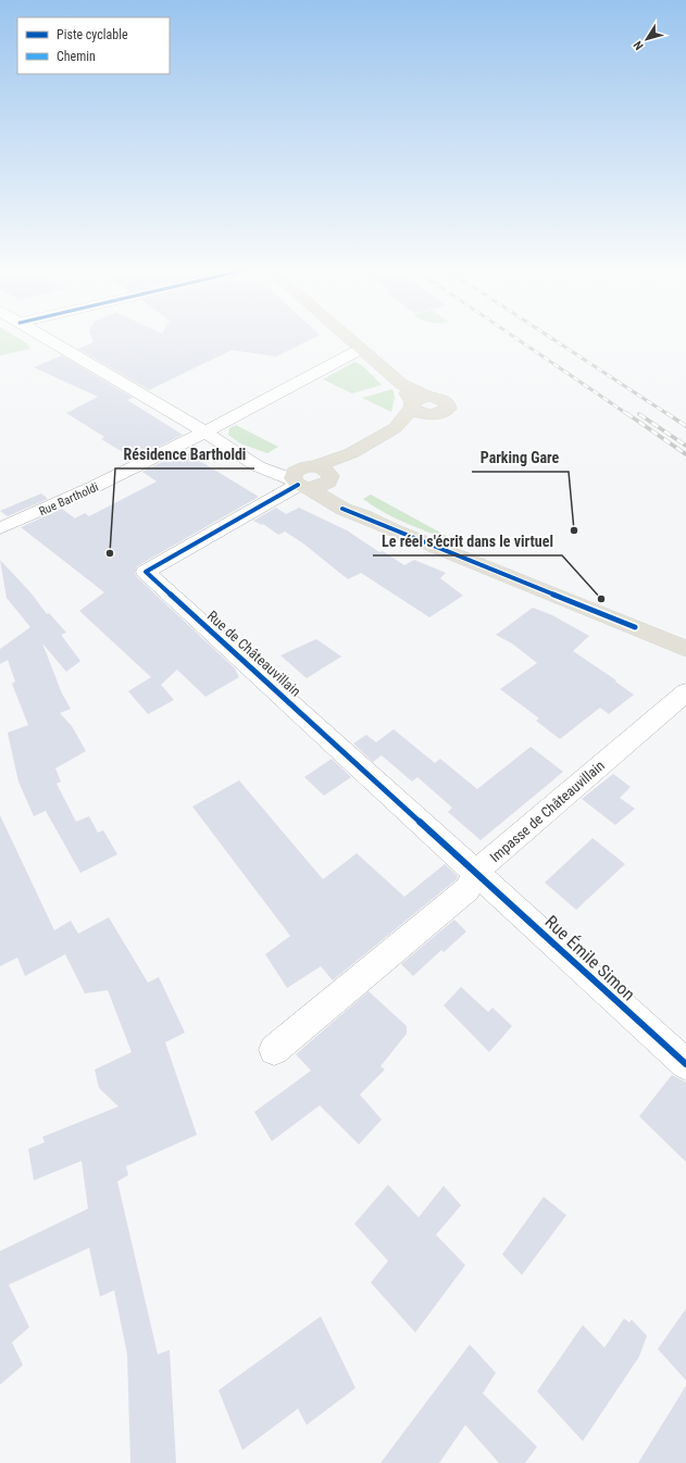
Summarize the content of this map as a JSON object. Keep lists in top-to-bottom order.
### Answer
{
  "streets": {
    "street": [
      "Rue Bartholdi",
      "Rue de Châteauvillain",
      "Impasse de Châteauvillain",
      "Rue Émile Simon"
    ]
  },
  "crossings": [
    ["Rue de Châteauvillain", "Impasse de Châteauvillain"],
    ["Rue de Châteauvillain", "Rue Émile Simon"],
    ["Impasse de Châteauvillain", "Rue Émile Simon"]
  ],
  "places": ["Parking Gare", "Résidence Bartholdi", "Le réel s'écrit dans le virtuel"],
  "legend": ["Piste cyclable", "Chemin"],
  "north": "bottom left"
}
